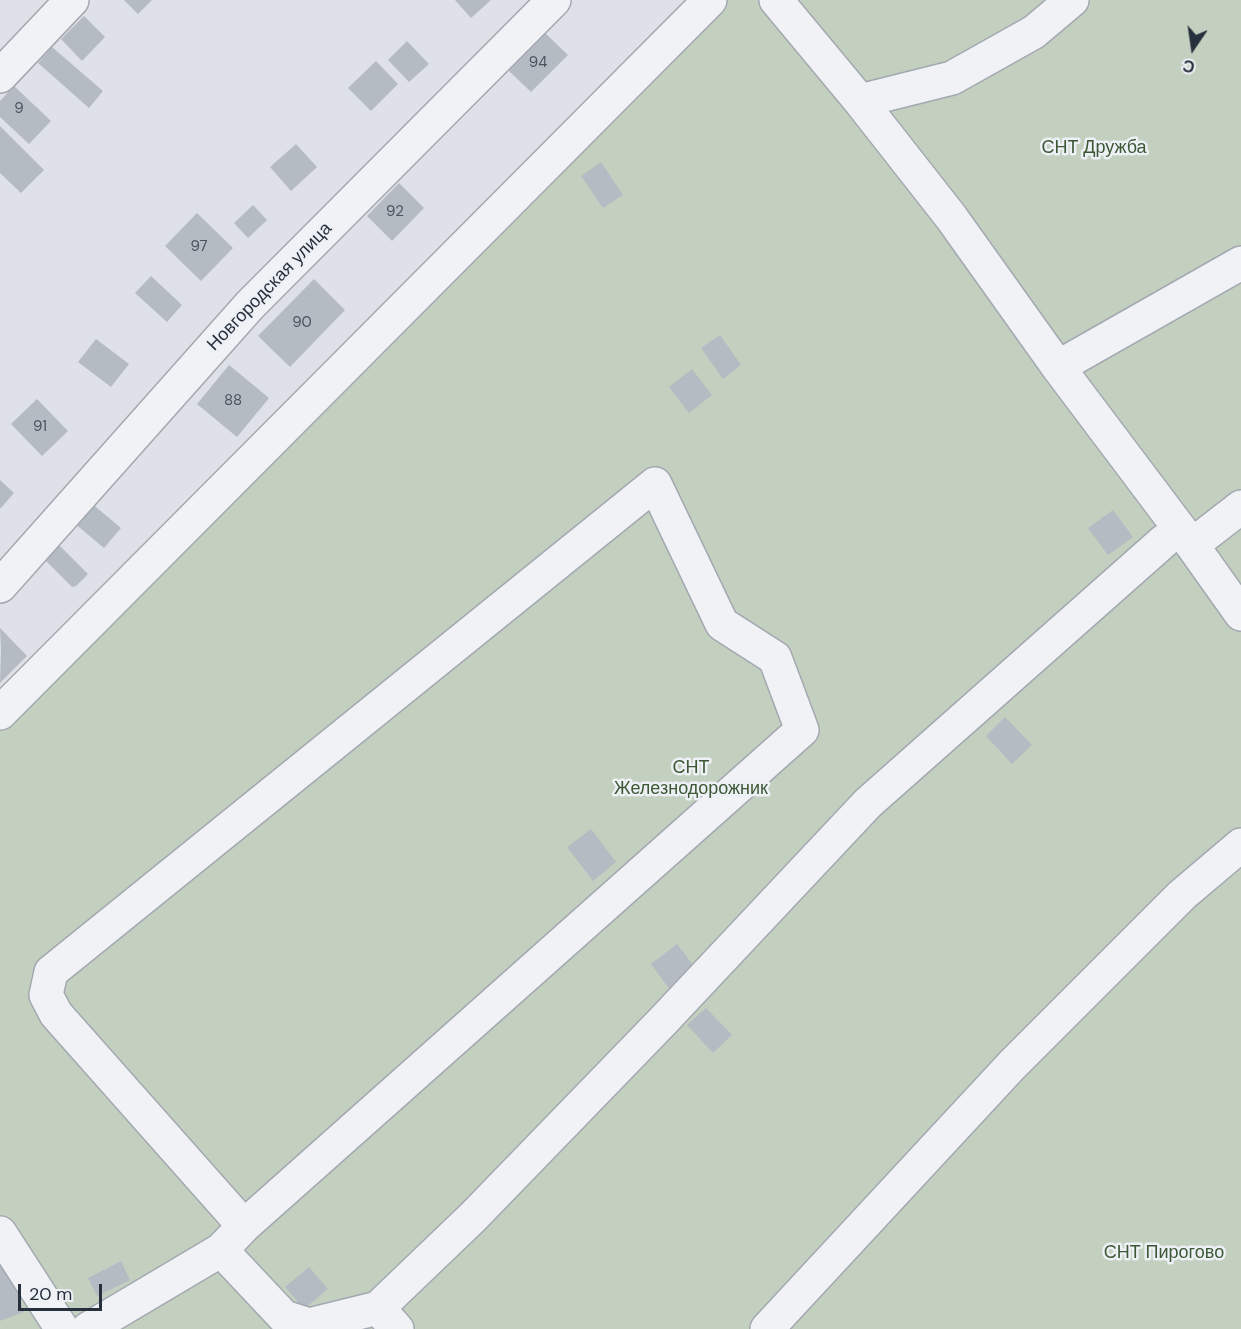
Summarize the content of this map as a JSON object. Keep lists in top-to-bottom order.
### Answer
{
  "streets": {
    "street": ["Новгородская улица"]
  },
  "parks": ["СНТ Дружба", "СНТ Железнодорожник", "СНТ Пирогово"],
  "house_numbers": [
    "94",
    "9",
    "92",
    "97",
    "90",
    "88",
    "91"
  ],
  "scale_bar": "20 m",
  "north": "bottom"
}
